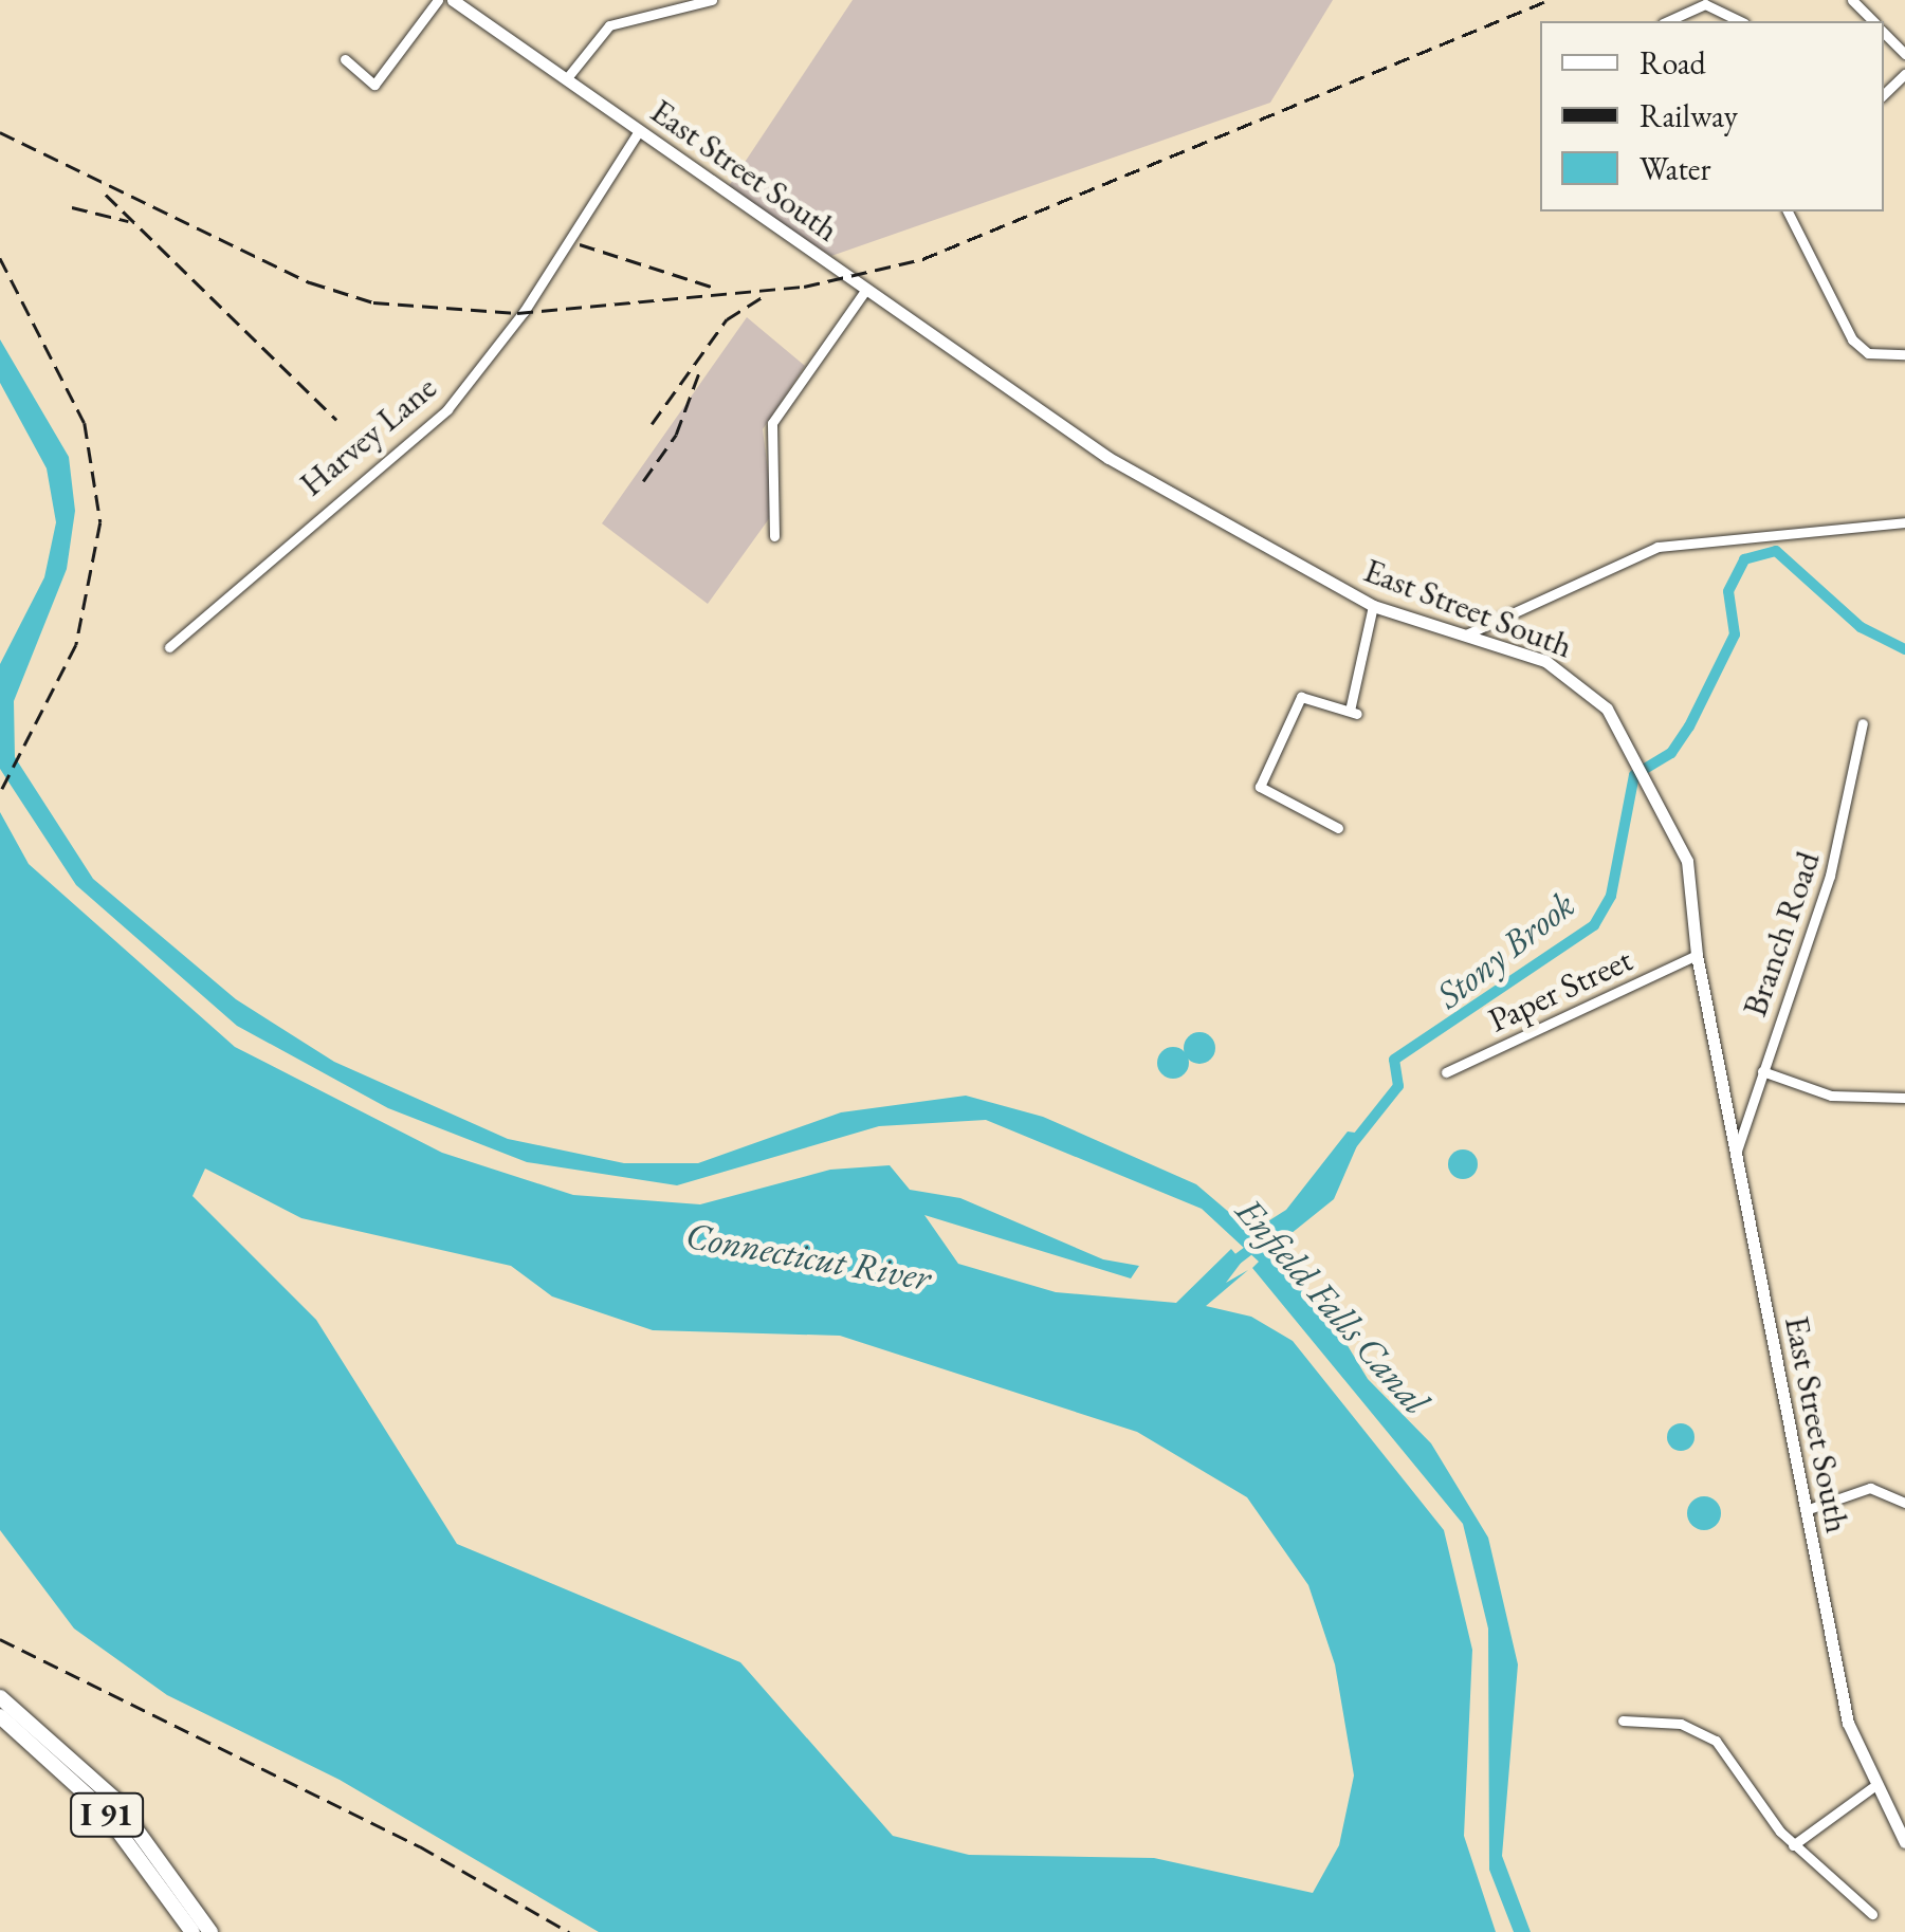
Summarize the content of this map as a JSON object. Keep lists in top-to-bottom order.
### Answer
{
  "streets": {
    "highway": ["I 91"],
    "main road": ["East Street South"],
    "street": ["Harvey Lane", "Branch Road", "Paper Street"]
  },
  "crossings": [
    ["East Street South", "Harvey Lane"],
    ["East Street South", "Branch Road"],
    ["East Street South", "Paper Street"]
  ],
  "water": ["Stony Brook", "Connecticut River", "Enfield Falls Canal"],
  "legend": ["Road", "Railway", "Water"]
}
